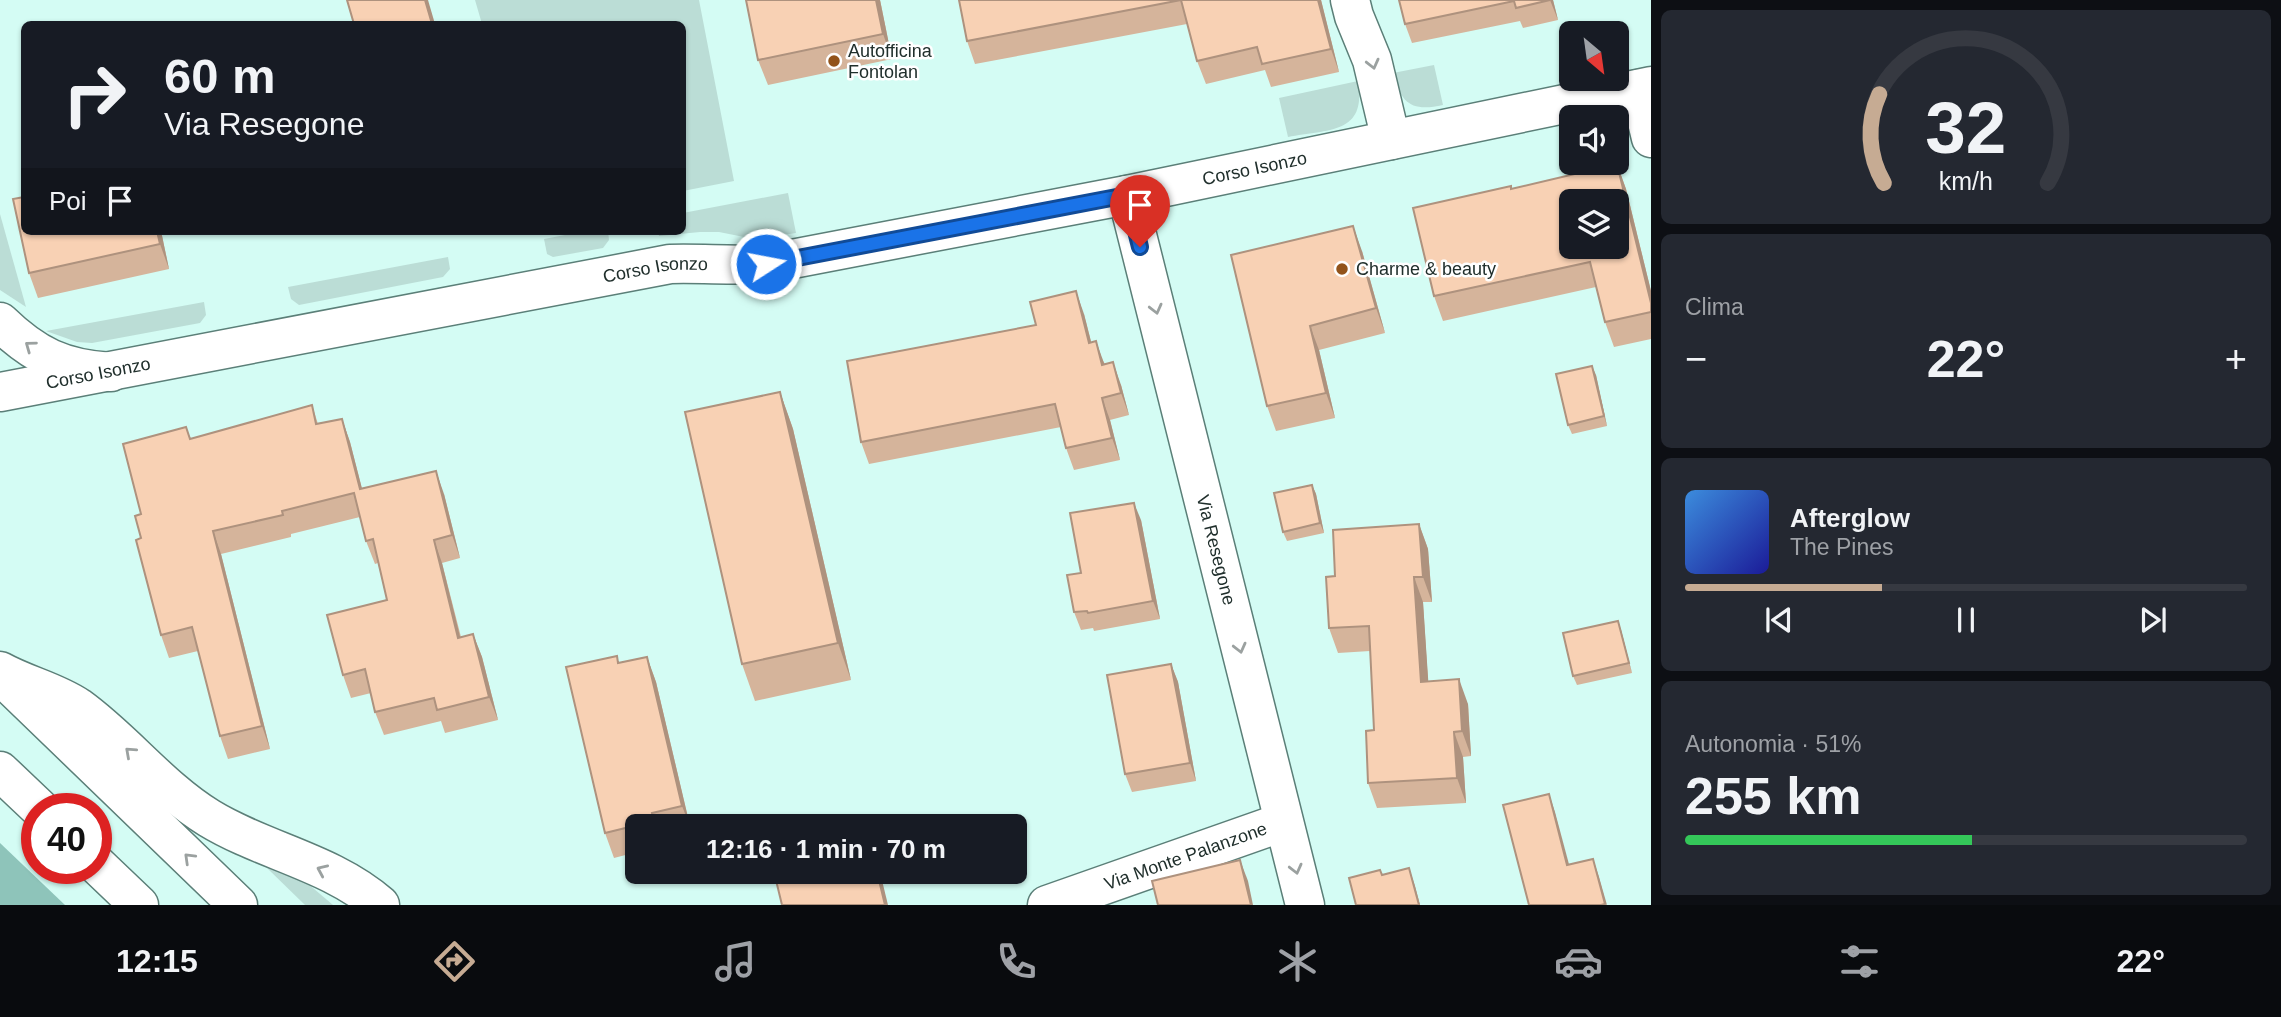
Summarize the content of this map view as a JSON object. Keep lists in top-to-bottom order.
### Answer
{
  "streets": {
    "main road": ["Corso Isonzo", "Via Resegone", "Via Monte Palanzone"]
  },
  "crossings": [
    ["Corso Isonzo", "Via Resegone"],
    ["Via Resegone", "Via Monte Palanzone"]
  ],
  "one_way": ["Via Resegone"],
  "places": ["Autofficina Fontolan", "Charme & beauty"],
  "north": "bottom right",
  "page": {
    "turn": ["60 m", "Via Resegone"],
    "then": "Poi",
    "tile": [
      "Clima",
      ["Autonomia · 51%", "255 km"]
    ],
    "heat": ["−", "22°", "+"],
    "song": ["Afterglow", "The Pines"],
    "limit": "40",
    "trip": "12:16 · 1 min · 70 m",
    "tabs": ["12:15", "22°"],
    "gauge": ["32", "km/h"]
  }
}
